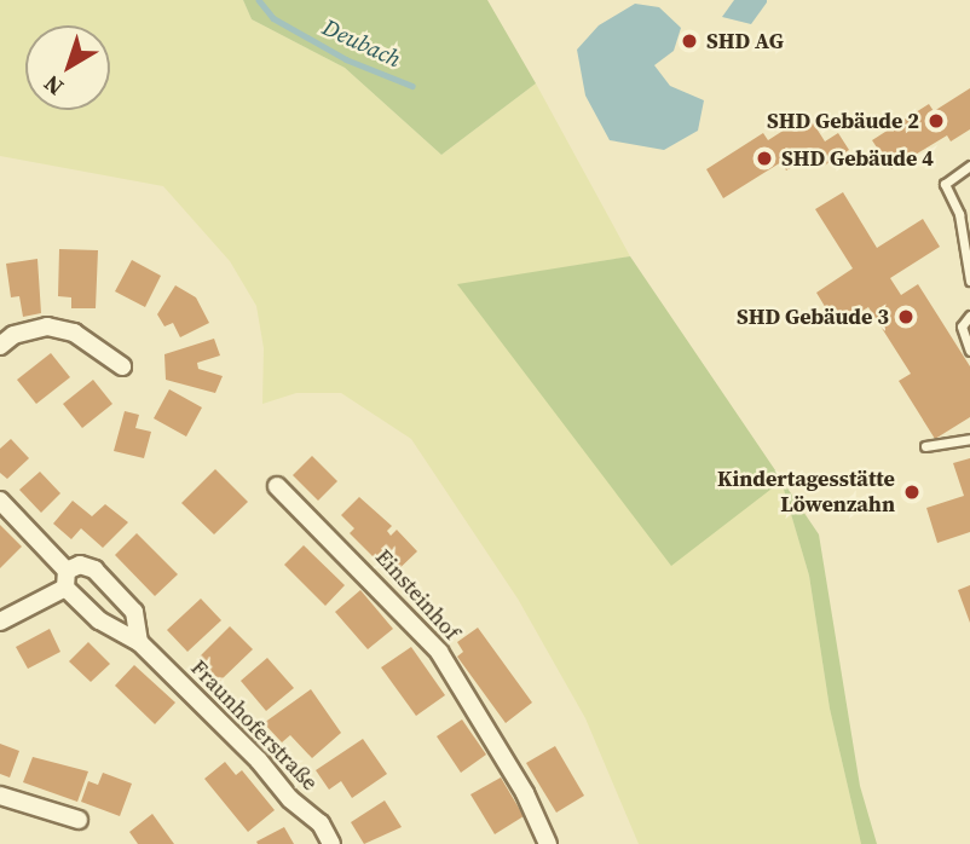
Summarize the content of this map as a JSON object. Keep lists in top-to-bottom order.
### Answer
{
  "streets": {
    "street": ["Einsteinhof", "Fraunhoferstraße"]
  },
  "water": ["Deubach"],
  "places": [
    "SHD AG",
    "SHD Gebäude 2",
    "SHD Gebäude 4",
    "SHD Gebäude 3",
    "Kindertagesstätte Löwenzahn"
  ],
  "north": "bottom left"
}
